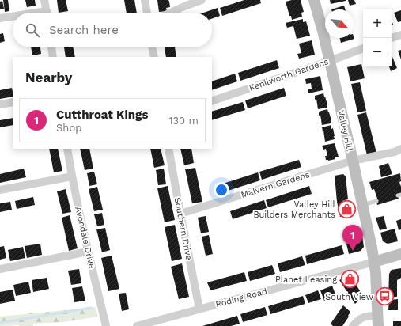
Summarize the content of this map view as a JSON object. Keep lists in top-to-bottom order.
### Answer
{
  "streets": {
    "street": [
      "Kenilworth Gardens",
      "Valley Hill",
      "Malvern Gardens",
      "Southern Drive",
      "Avondale Drive",
      "Roding Road"
    ]
  },
  "crossings": [
    ["Kenilworth Gardens", "Valley Hill"],
    ["Valley Hill", "Malvern Gardens"],
    ["Valley Hill", "Roding Road"],
    ["Malvern Gardens", "Southern Drive"],
    ["Southern Drive", "Roding Road"]
  ],
  "places": {
    "shop": ["Valley Hill Builders Merchants", "Planet Leasing"],
    "bus stop": ["South View"]
  },
  "north": "bottom right",
  "page": {
    "map_buttons": ["+", "−"],
    "search": "Search here",
    "heading": "Nearby",
    "list": [
      {
        "mark": "1",
        "name": "Cutthroat Kings",
        "note": "Shop",
        "value": "130 m"
      }
    ],
    "pins": "1"
  }
}
